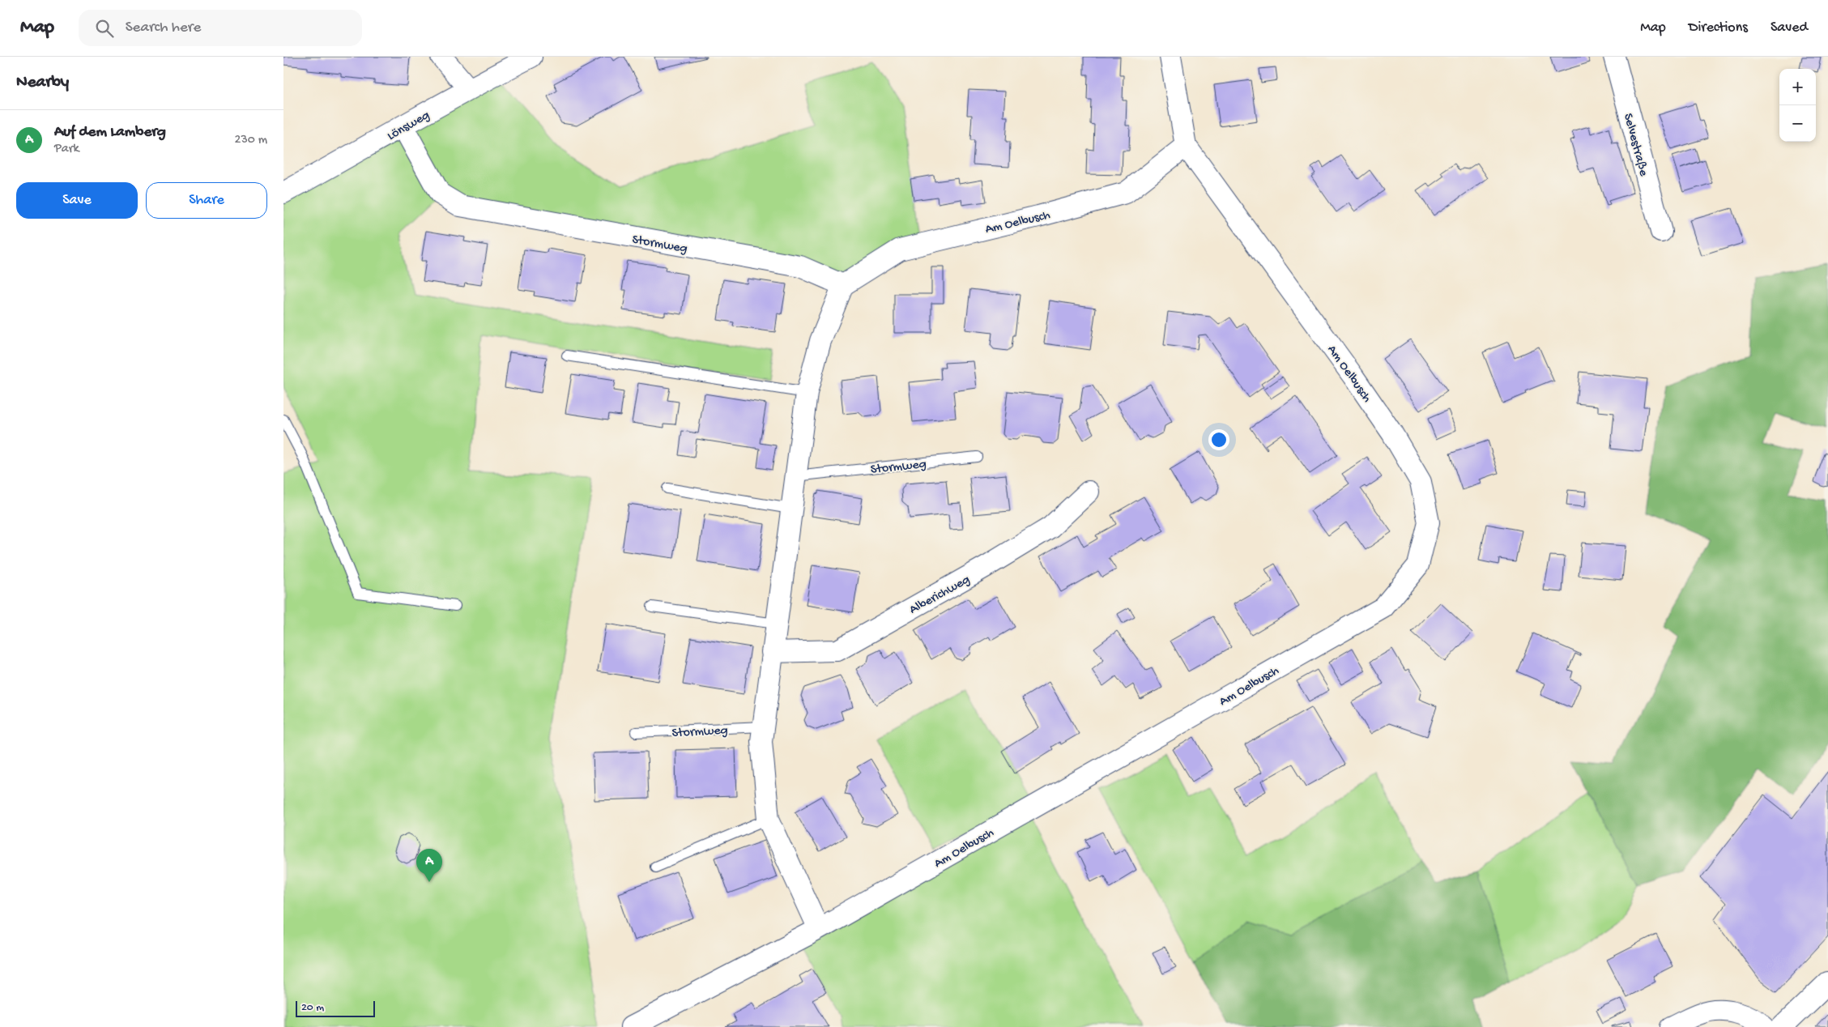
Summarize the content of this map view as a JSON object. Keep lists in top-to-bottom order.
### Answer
{
  "streets": {
    "street": [
      "Lönsweg",
      "Selvestraße",
      "Am Oelbusch",
      "Stormweg",
      "Alberichweg"
    ]
  },
  "crossings": [
    ["Lönsweg", "Stormweg"],
    ["Am Oelbusch", "Stormweg"]
  ],
  "scale_bar": "20 m",
  "page": {
    "header": "Map",
    "search": "Search here",
    "nav": ["Map", "Directions", "Saved"],
    "heading": "Nearby",
    "map_buttons": ["+", "−"],
    "list": [
      {
        "mark": "A",
        "name": "Auf dem Lamberg",
        "note": "Park",
        "value": "230 m"
      }
    ],
    "buttons": ["Save", "Share"],
    "pins": "A",
    "scale": "20 m"
  }
}
